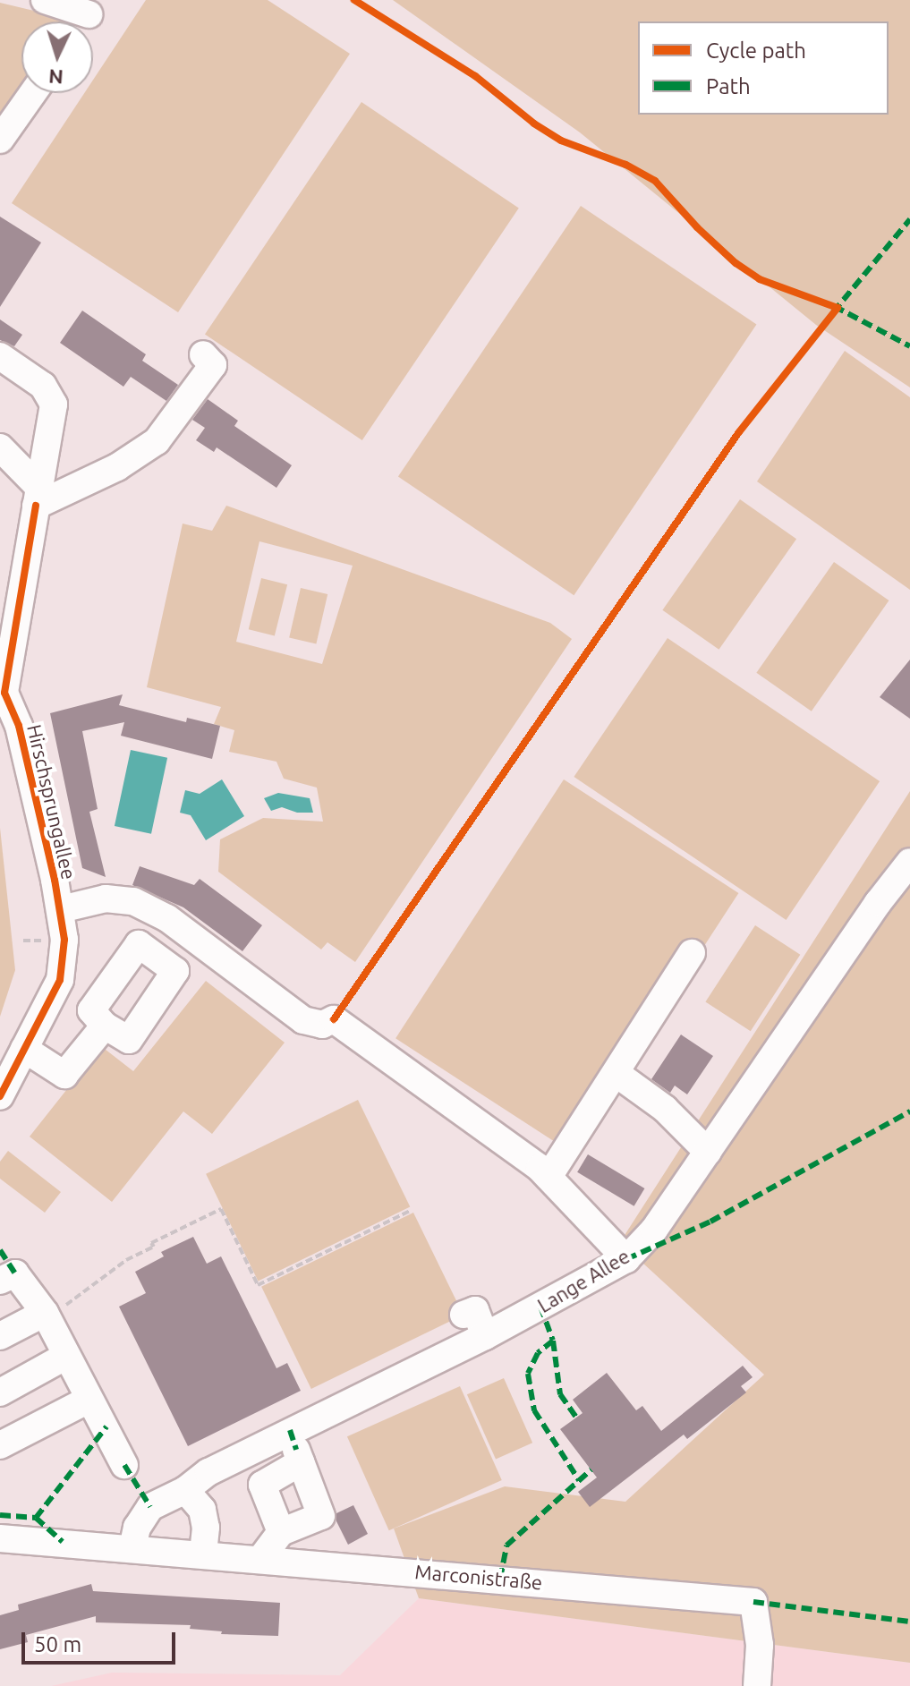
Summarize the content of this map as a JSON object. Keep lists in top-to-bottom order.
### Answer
{
  "streets": {
    "street": ["Hirschsprungallee", "Lange Allee", "Marconistraße"]
  },
  "legend": ["Cycle path", "Path"],
  "scale_bar": "50 m",
  "north": "bottom"
}
